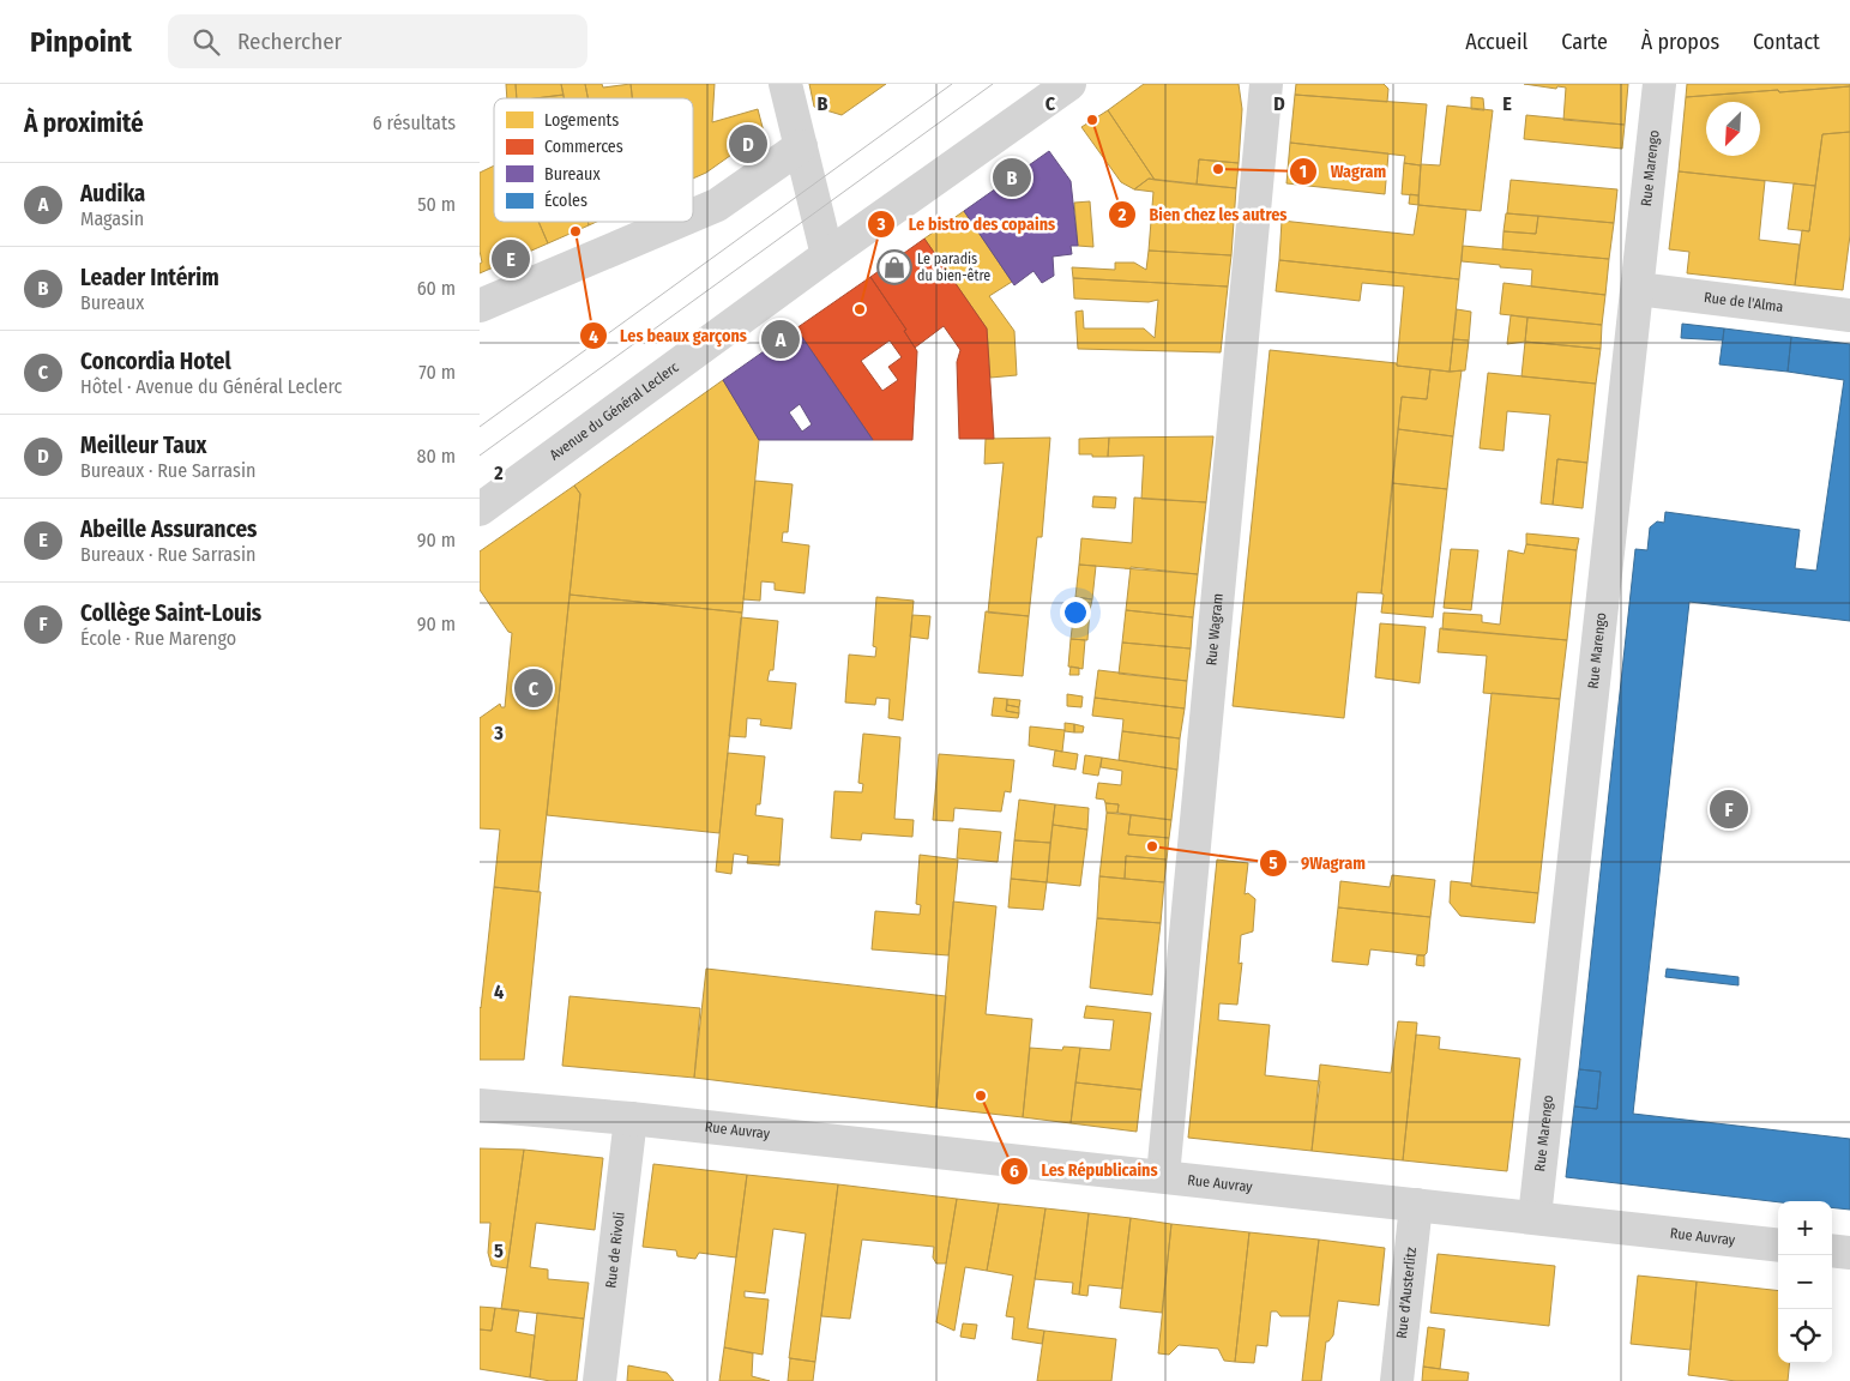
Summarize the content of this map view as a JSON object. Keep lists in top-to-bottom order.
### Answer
{
  "streets": {
    "street": [
      "Rue Marengo",
      "Rue de l'Alma",
      "Avenue du Général Leclerc",
      "Rue Wagram",
      "Rue Auvray",
      "Rue de Rivoli",
      "Rue d'Austerlitz"
    ]
  },
  "crossings": [
    ["Rue Marengo", "Rue de l'Alma"],
    ["Rue Marengo", "Rue Auvray"],
    ["Rue Wagram", "Rue Auvray"],
    ["Rue Auvray", "Rue de Rivoli"],
    ["Rue Auvray", "Rue d'Austerlitz"]
  ],
  "places": {
    "other": [
      "Bien chez les autres",
      "Wagram",
      "Les beaux garçons",
      "Le bistro des copains",
      "9Wagram",
      "Les Républicains"
    ],
    "shop": ["Le paradis du bien-être"]
  },
  "legend": [
    "Logements",
    "Commerces",
    "Bureaux",
    "Écoles"
  ],
  "north": "bottom left",
  "page": {
    "header": "Pinpoint",
    "search": "Rechercher",
    "nav": [
      "Accueil",
      "Carte",
      "À propos",
      "Contact"
    ],
    "heading": ["À proximité", "6 résultats"],
    "pins": [
      "D",
      "B",
      "E",
      "A",
      "C",
      "F"
    ],
    "list": [
      {
        "mark": "A",
        "name": "Audika",
        "note": "Magasin",
        "value": "50 m"
      },
      {
        "mark": "B",
        "name": "Leader Intérim",
        "note": "Bureaux",
        "value": "60 m"
      },
      {
        "mark": "C",
        "name": "Concordia Hotel",
        "note": "Hôtel · Avenue du Général Leclerc",
        "value": "70 m"
      },
      {
        "mark": "D",
        "name": "Meilleur Taux",
        "note": "Bureaux · Rue Sarrasin",
        "value": "80 m"
      },
      {
        "mark": "E",
        "name": "Abeille Assurances",
        "note": "Bureaux · Rue Sarrasin",
        "value": "90 m"
      },
      {
        "mark": "F",
        "name": "Collège Saint-Louis",
        "note": "École · Rue Marengo",
        "value": "90 m"
      }
    ],
    "map_buttons": ["+", "−"]
  },
  "grid": {
    "columns": [
      "B",
      "C",
      "D",
      "E"
    ],
    "rows": [
      "2",
      "3",
      "4",
      "5"
    ]
  }
}
